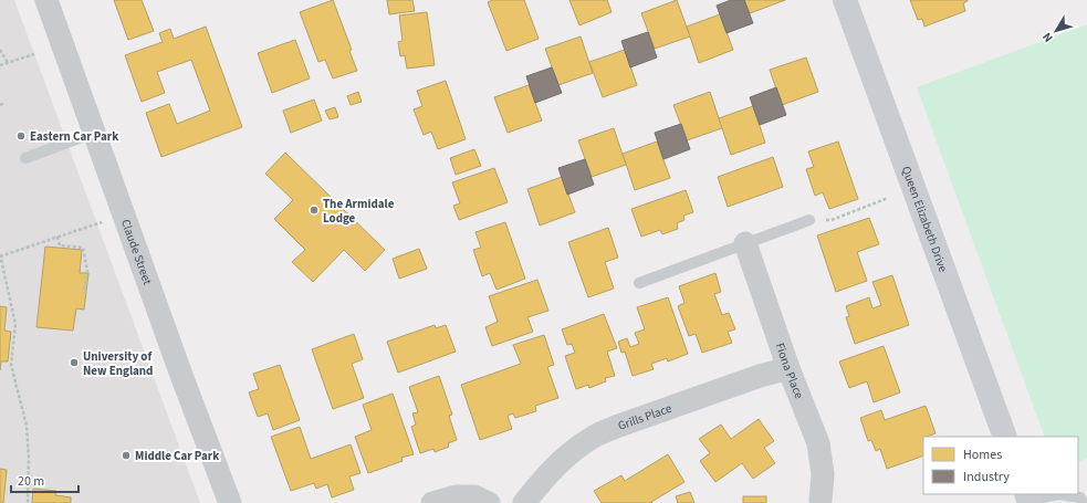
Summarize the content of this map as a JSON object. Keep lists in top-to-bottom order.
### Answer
{
  "streets": {
    "main road": ["Queen Elizabeth Drive"],
    "street": ["Claude Street", "Fiona Place", "Grills Place"]
  },
  "crossings": [
    ["Fiona Place", "Grills Place"]
  ],
  "places": [
    "Eastern Car Park",
    "The Armidale Lodge",
    "University of New England",
    "Middle Car Park"
  ],
  "legend": ["Homes", "Industry"],
  "scale_bar": "20 m",
  "north": "bottom left"
}
